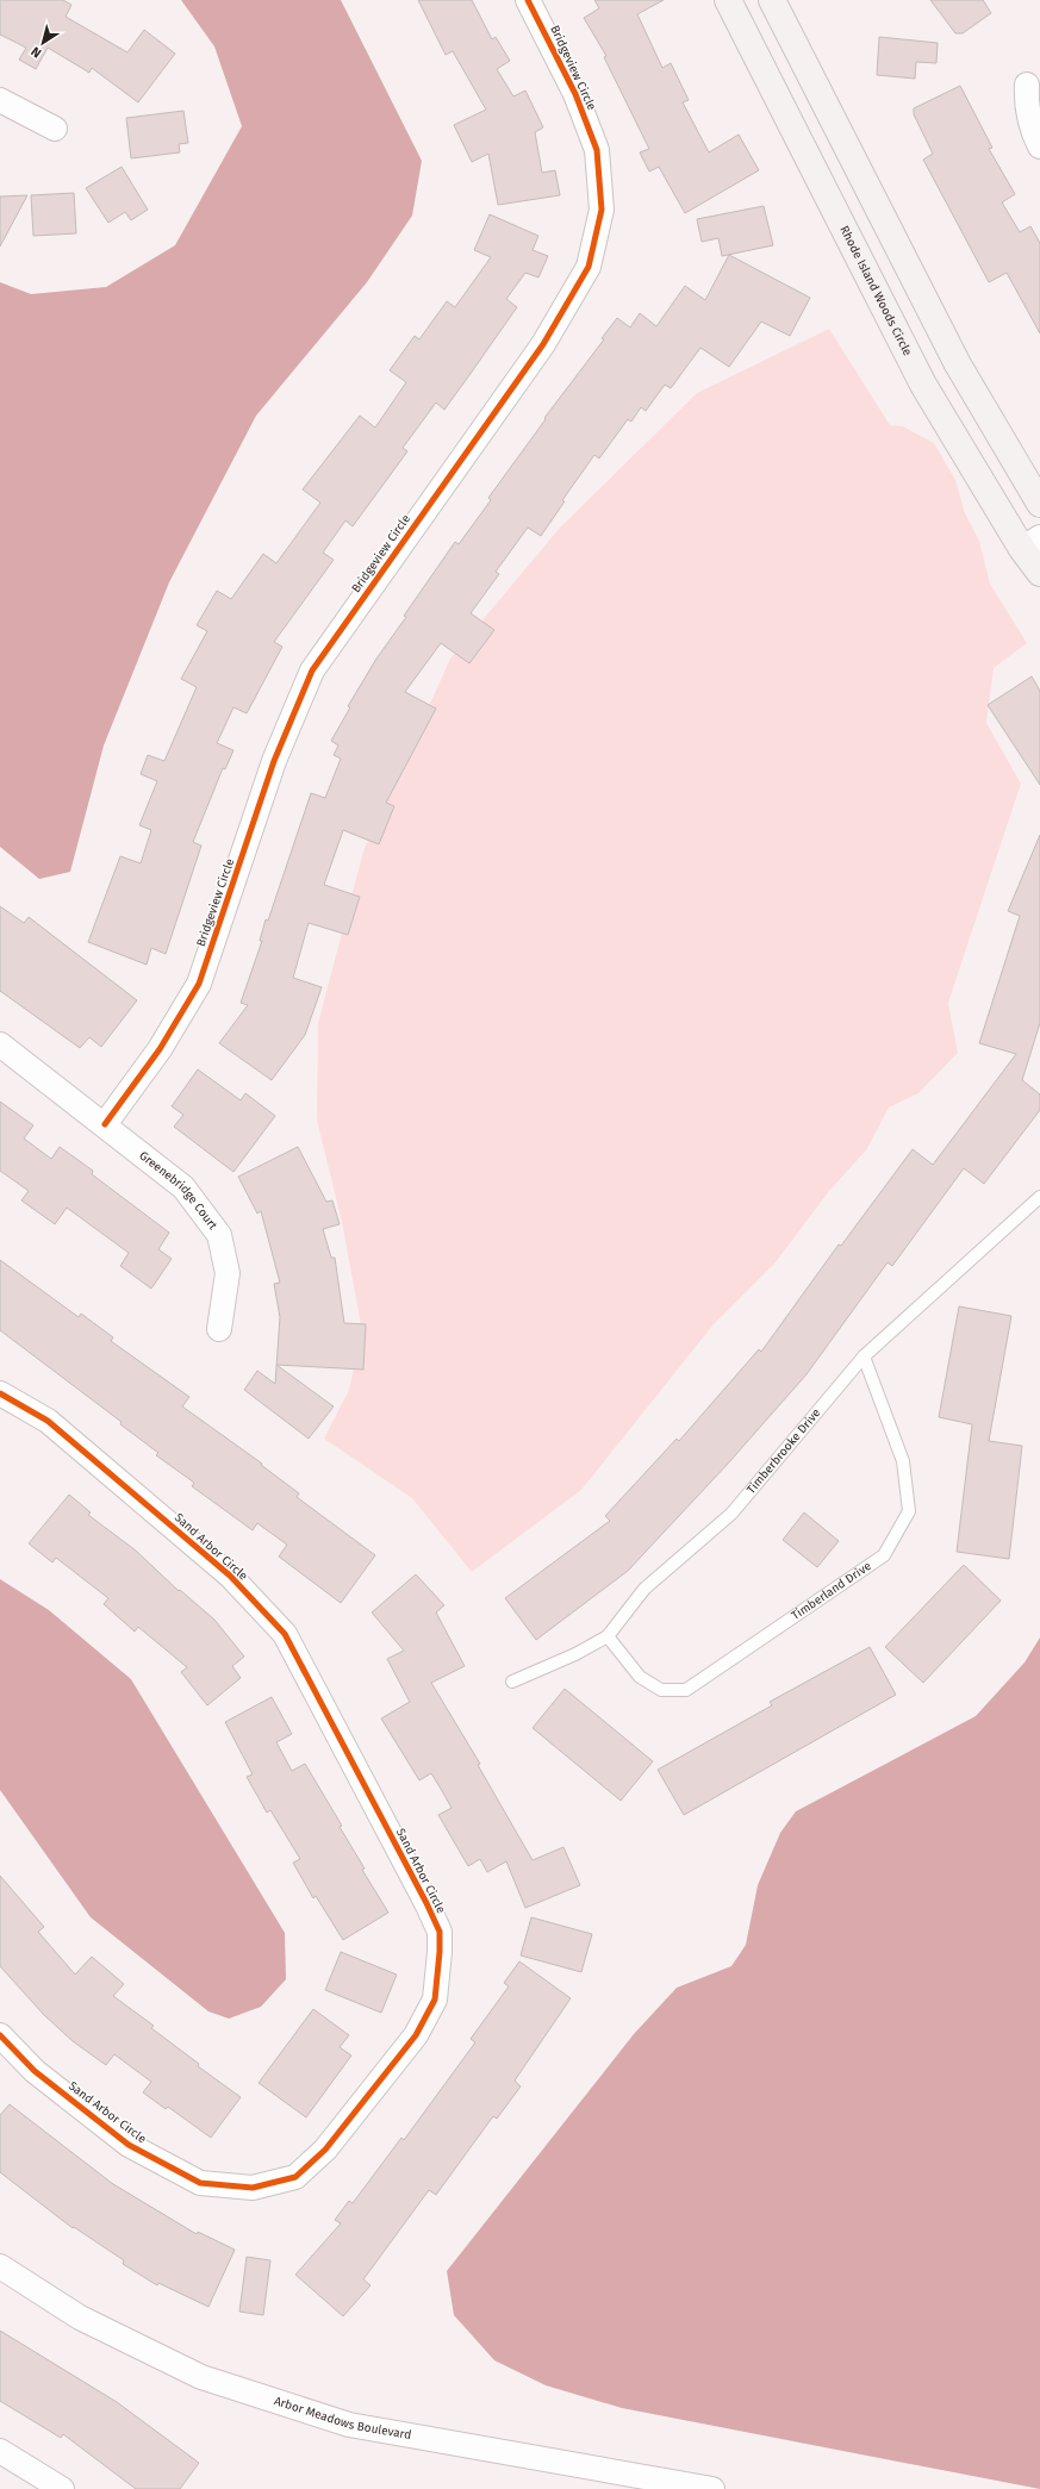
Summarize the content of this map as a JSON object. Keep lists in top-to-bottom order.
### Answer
{
  "streets": {
    "street": [
      "Bridgeview Circle",
      "Rhode Island Woods Circle",
      "Greenebridge Court",
      "Sand Arbor Circle",
      "Arbor Meadows Boulevard"
    ],
    "lane": ["Timberbrooke Drive", "Timberland Drive"]
  },
  "crossings": [
    ["Bridgeview Circle", "Greenebridge Court"],
    ["Timberbrooke Drive", "Timberland Drive"]
  ],
  "north": "bottom left"
}
